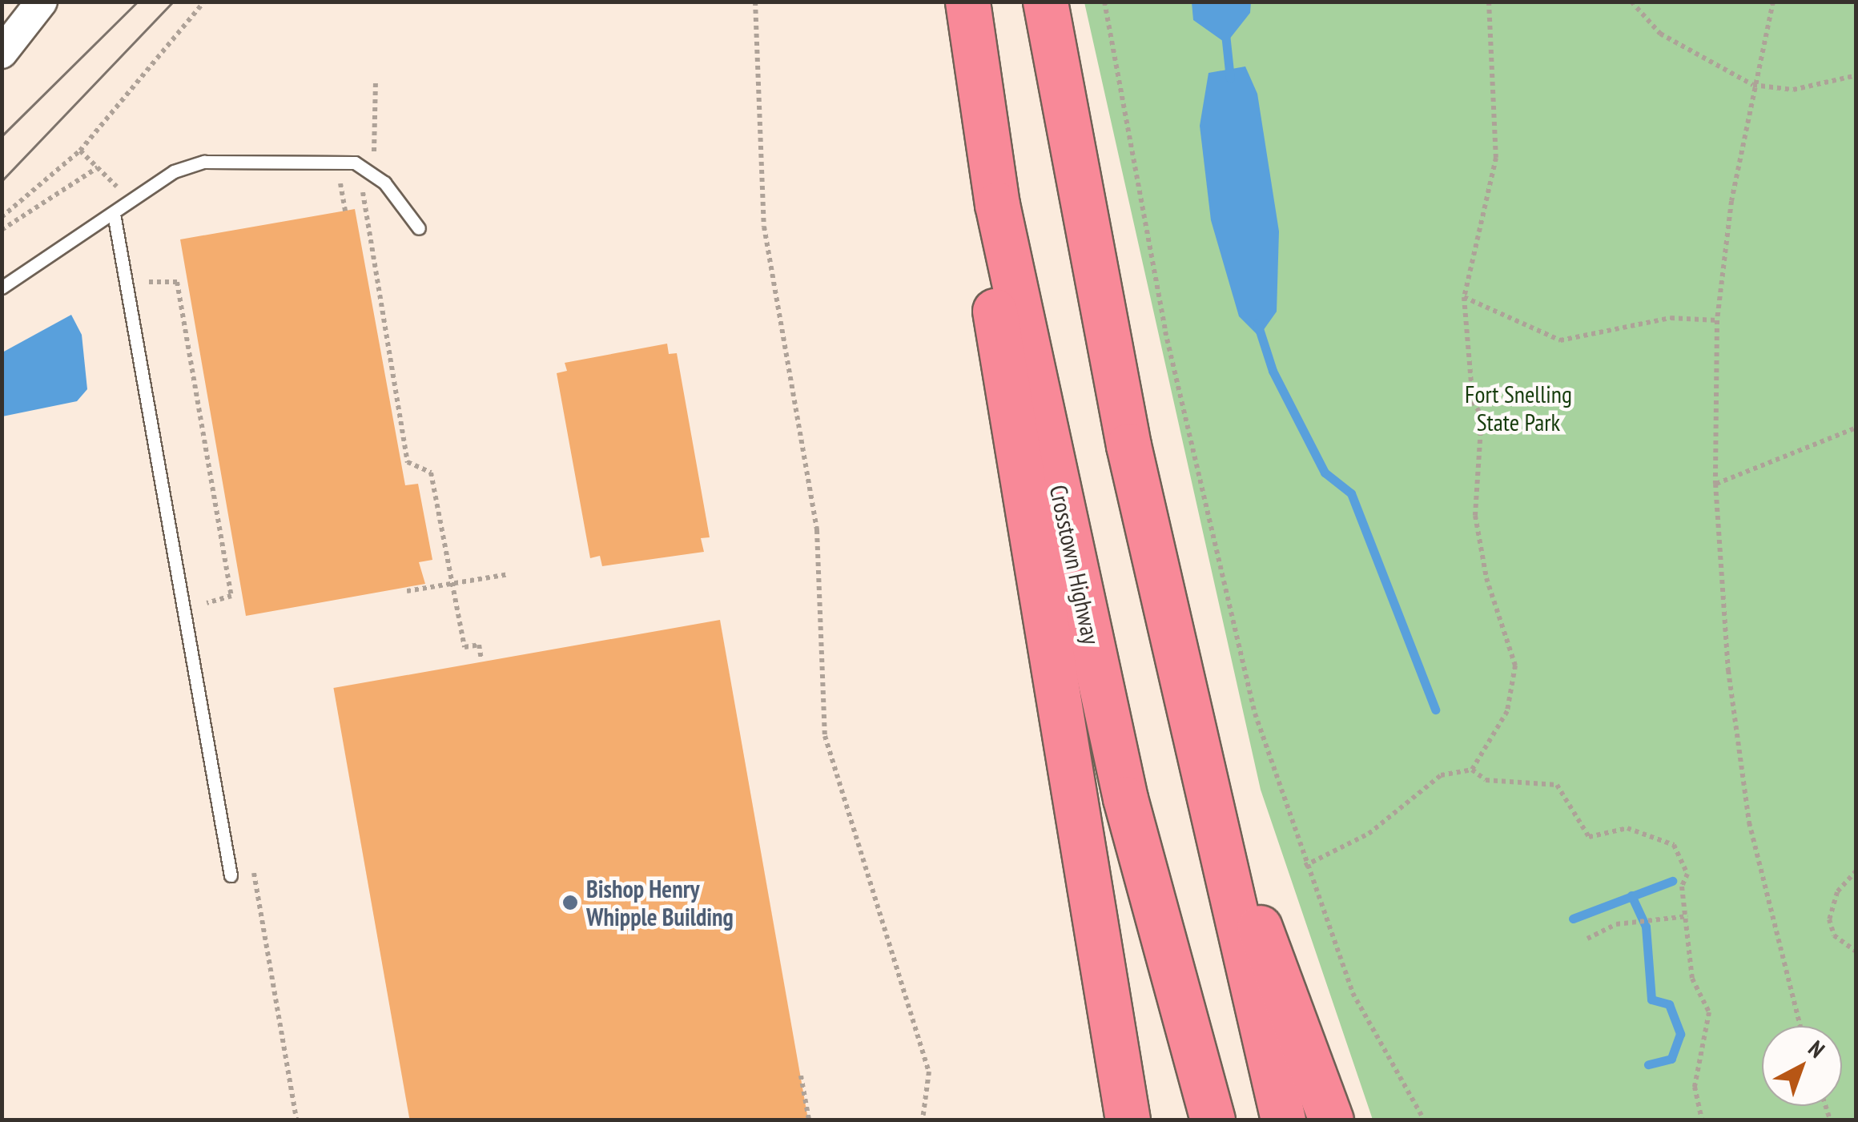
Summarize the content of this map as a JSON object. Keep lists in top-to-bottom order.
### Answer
{
  "streets": {
    "highway": ["Crosstown Highway"]
  },
  "parks": ["Fort Snelling State Park"],
  "places": ["Bishop Henry Whipple Building"],
  "north": "top right"
}
